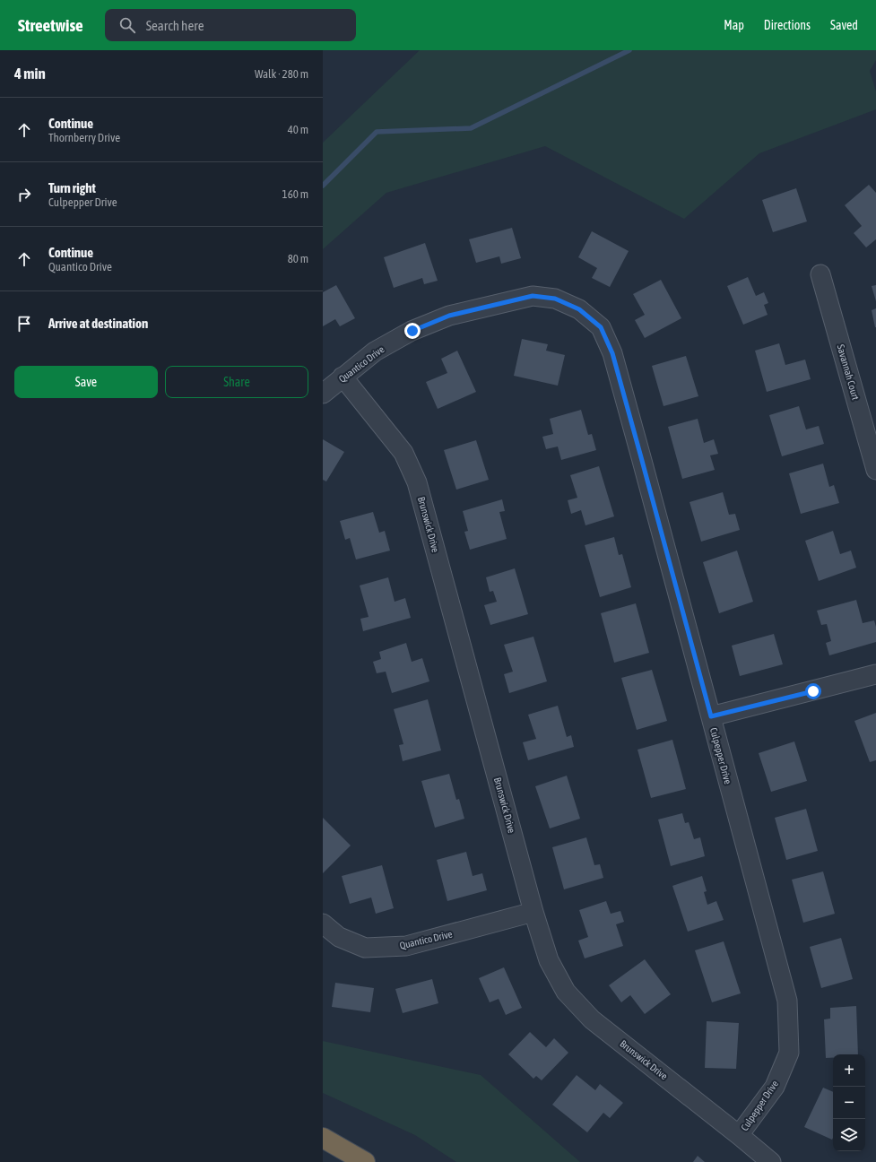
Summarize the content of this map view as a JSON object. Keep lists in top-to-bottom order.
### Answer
{
  "streets": {
    "street": [
      "Quantico Drive",
      "Savannah Court",
      "Brunswick Drive",
      "Culpepper Drive"
    ]
  },
  "crossings": [
    ["Quantico Drive", "Brunswick Drive"],
    ["Quantico Drive", "Culpepper Drive"],
    ["Brunswick Drive", "Culpepper Drive"]
  ],
  "page": {
    "header": "Streetwise",
    "search": "Search here",
    "nav": ["Map", "Directions", "Saved"],
    "heading": ["4 min", "Walk · 280 m"],
    "list": [
      ["Continue", "Thornberry Drive", "40 m"],
      ["Turn right", "Culpepper Drive", "160 m"],
      ["Continue", "Quantico Drive", "80 m"],
      "Arrive at destination"
    ],
    "buttons": ["Save", "Share"],
    "map_buttons": ["+", "−"]
  }
}
